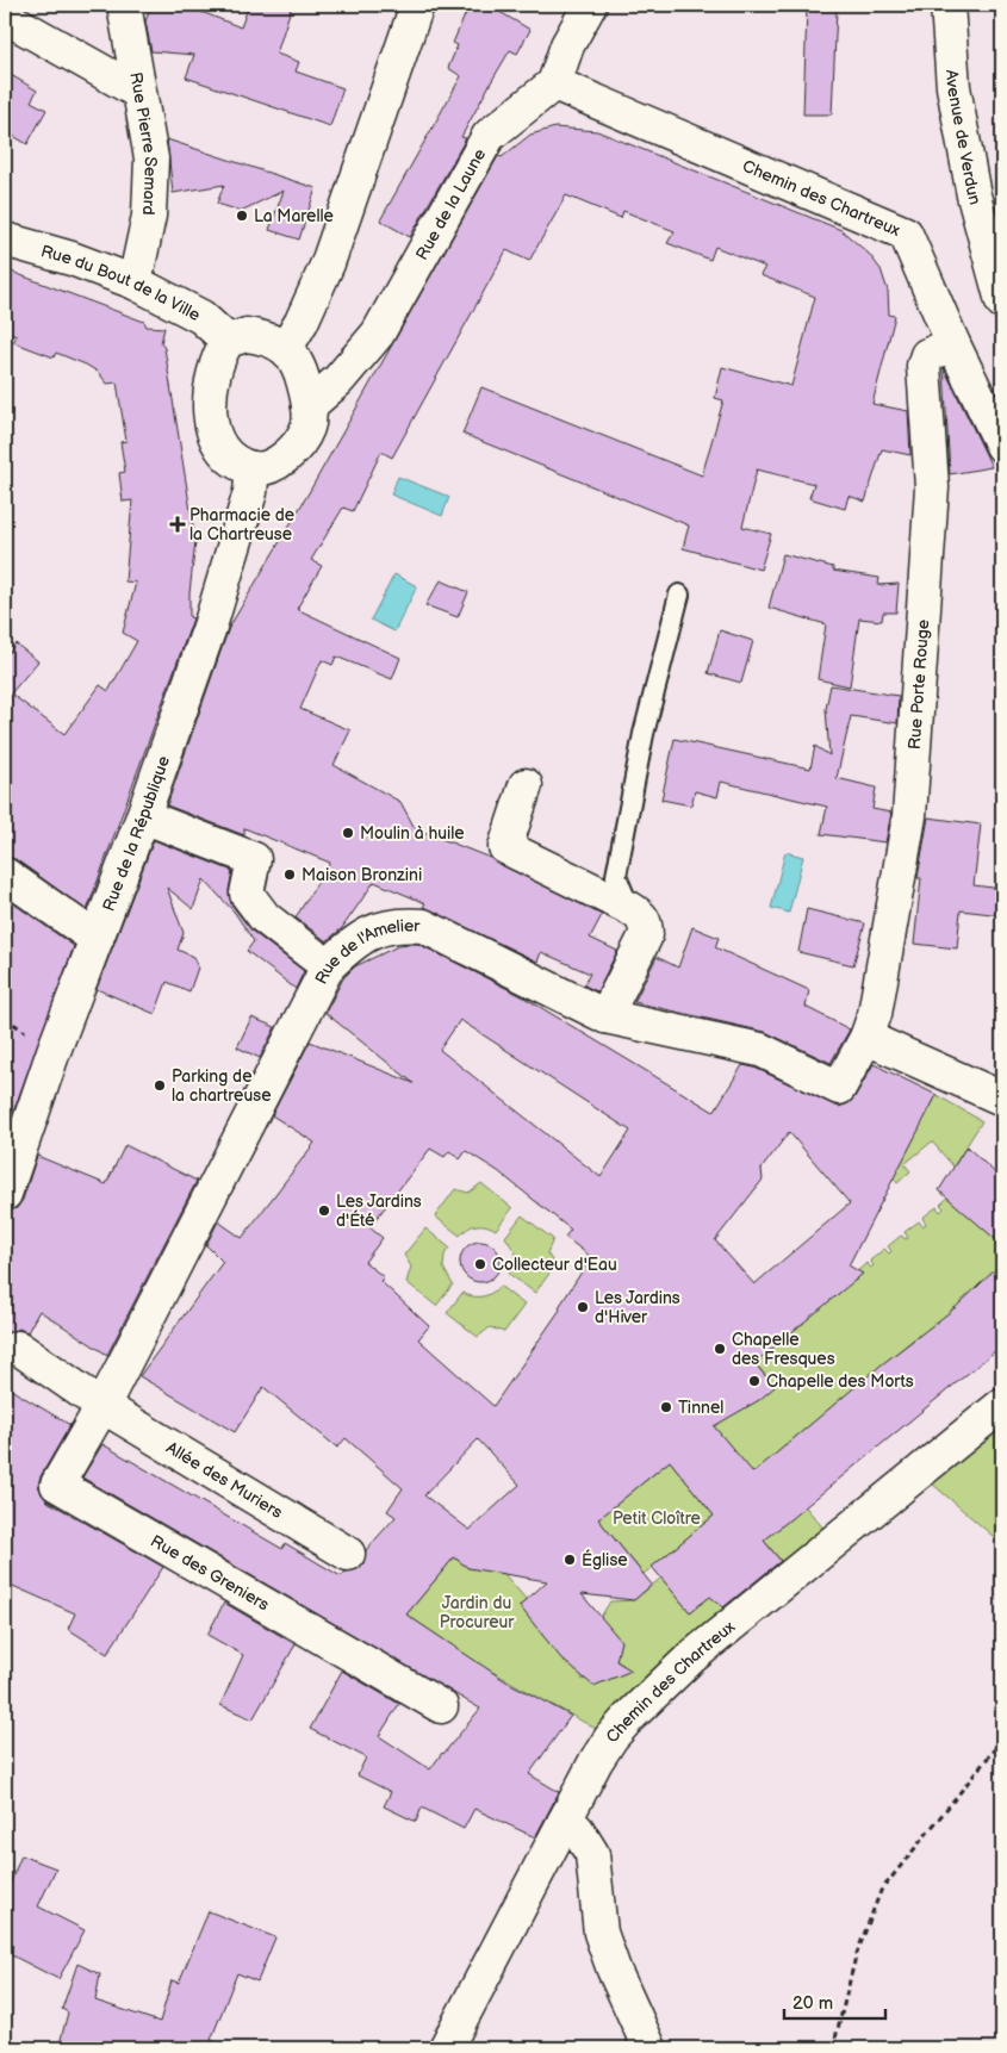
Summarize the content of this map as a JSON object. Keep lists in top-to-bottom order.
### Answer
{
  "streets": {
    "street": [
      "Avenue de Verdun",
      "Rue Pierre Semard",
      "Chemin des Chartreux",
      "Rue de la Laune",
      "Rue du Bout de la Ville",
      "Rue Porte Rouge",
      "Rue de la République",
      "Rue de l'Amelier",
      "Allée des Muriers",
      "Rue des Greniers"
    ]
  },
  "crossings": [
    ["Rue Pierre Semard", "Rue du Bout de la Ville"],
    ["Chemin des Chartreux", "Rue de la Laune"],
    ["Chemin des Chartreux", "Rue Porte Rouge"],
    ["Rue de la Laune", "Rue du Bout de la Ville"],
    ["Rue de la Laune", "Rue de la République"],
    ["Rue du Bout de la Ville", "Rue de la République"],
    ["Rue Porte Rouge", "Rue de l'Amelier"],
    ["Rue de l'Amelier", "Allée des Muriers"],
    ["Rue de l'Amelier", "Rue des Greniers"],
    ["Allée des Muriers", "Rue des Greniers"]
  ],
  "parks": ["Petit Cloître", "Jardin du Procureur"],
  "places": {
    "other": [
      "La Marelle",
      "Moulin à huile",
      "Maison Bronzini",
      "Parking de la chartreuse",
      "Les Jardins d'Été",
      "Collecteur d'Eau",
      "Les Jardins d'Hiver",
      "Chapelle des Fresques",
      "Chapelle des Morts",
      "Tinnel",
      "Église"
    ],
    "health": ["Pharmacie de la Chartreuse"]
  },
  "scale_bar": "20 m"
}
